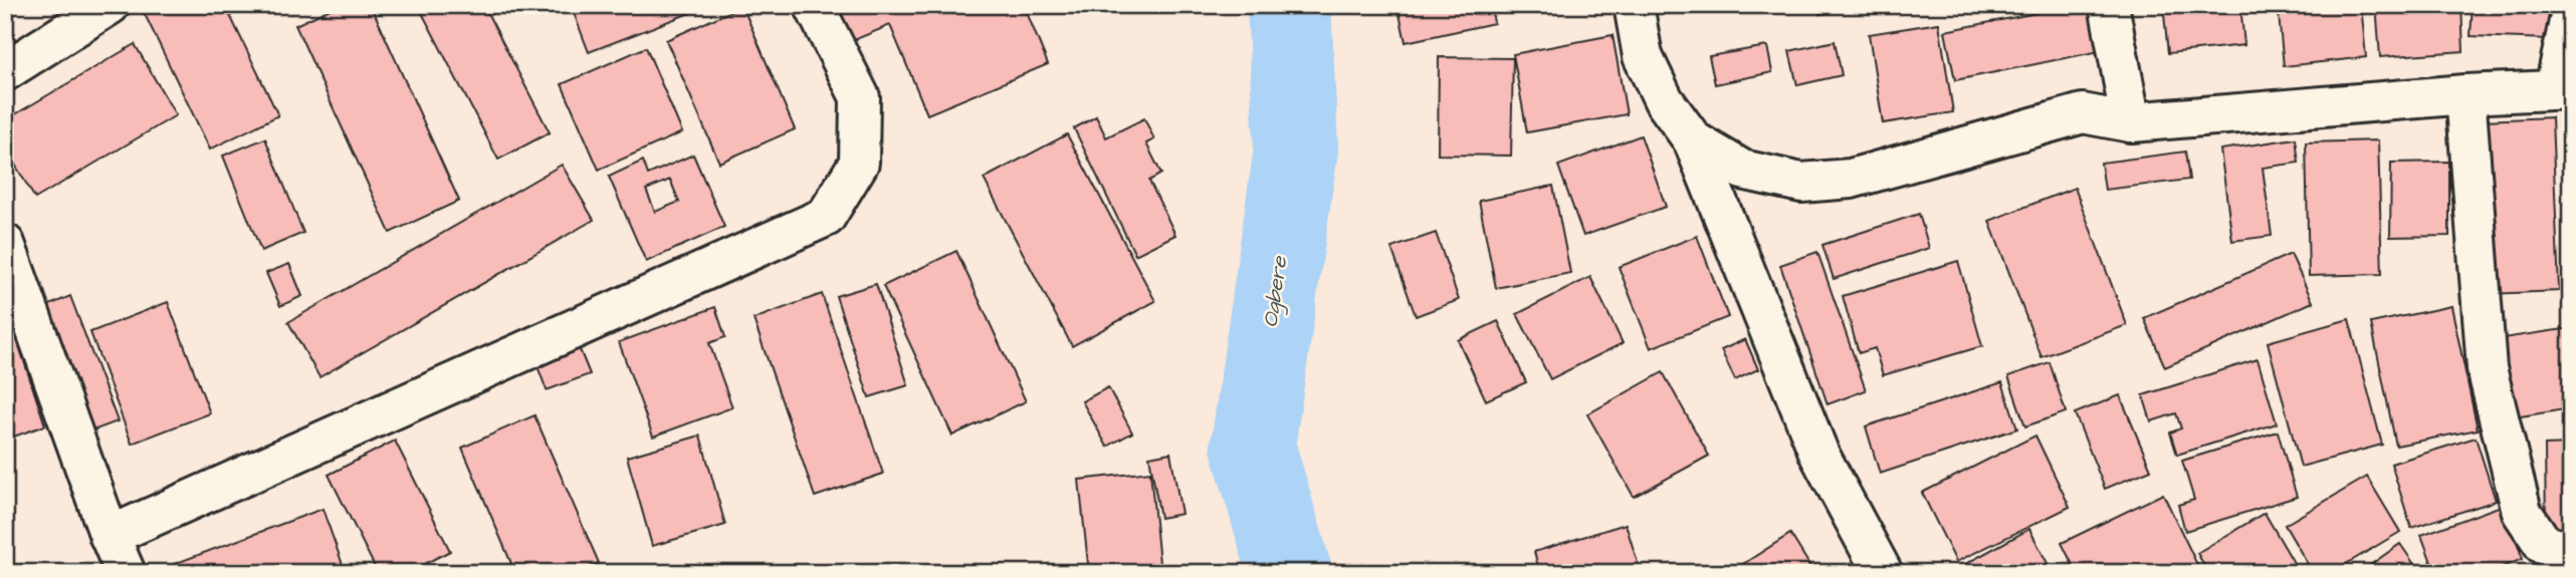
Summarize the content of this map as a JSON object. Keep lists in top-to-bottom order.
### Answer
{
  "water": ["Ogbere"]
}
